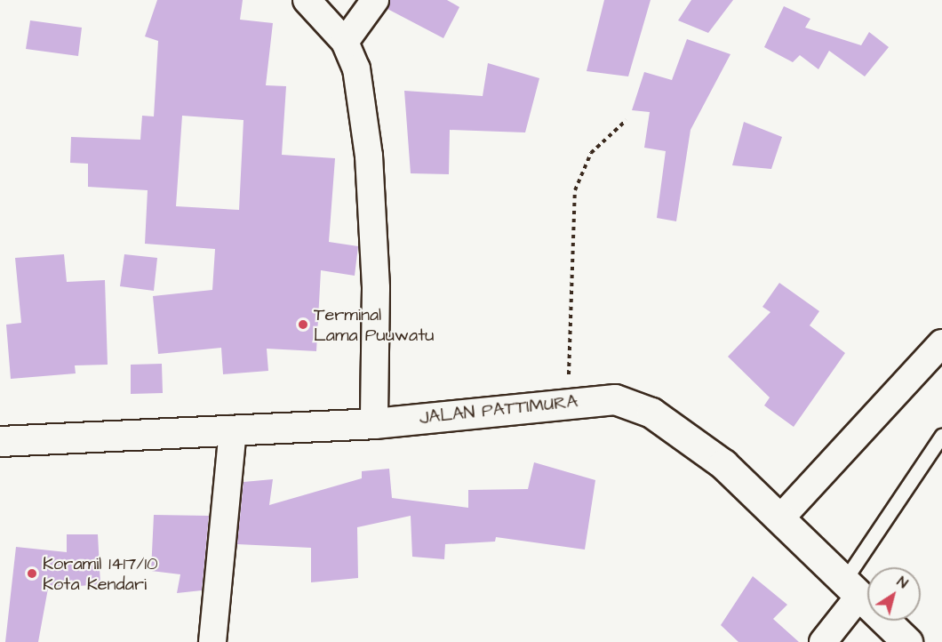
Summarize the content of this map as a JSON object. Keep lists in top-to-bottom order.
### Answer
{
  "streets": {
    "highway": ["JALAN PATTIMURA"]
  },
  "places": ["Terminal Lama Puuwatu", "Koramil 1417/10 Kota Kendari"],
  "north": "top right"
}
